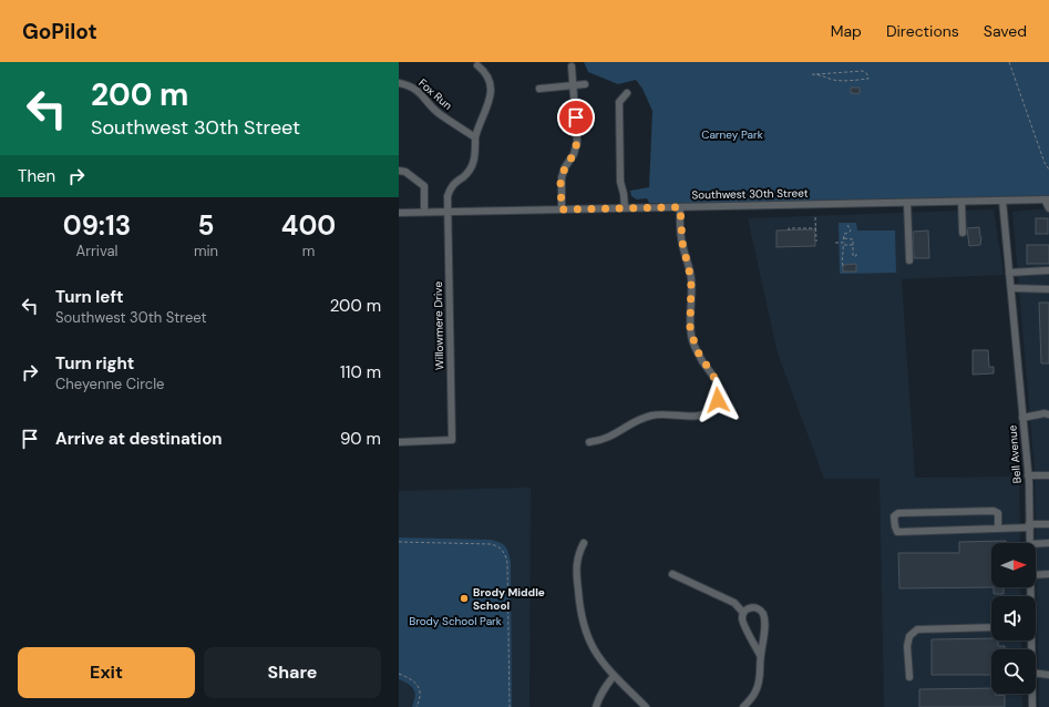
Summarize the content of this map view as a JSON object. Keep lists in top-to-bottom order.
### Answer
{
  "streets": {
    "street": [
      "Fox Run",
      "Southwest 30th Street",
      "Willowmere Drive",
      "Bell Avenue"
    ]
  },
  "crossings": [
    ["Southwest 30th Street", "Willowmere Drive"],
    ["Southwest 30th Street", "Bell Avenue"]
  ],
  "parks": ["Carney Park", "Brody School Park"],
  "places": ["Brody Middle School"],
  "north": "right",
  "page": {
    "header": "GoPilot",
    "nav": ["Map", "Directions", "Saved"],
    "turn": ["200 m", "Southwest 30th Street"],
    "then": "Then",
    "eta": [
      "09:13",
      "Arrival",
      "5",
      "min",
      "400",
      "m"
    ],
    "list": [
      {
        "name": "Turn left",
        "note": "Southwest 30th Street",
        "value": "200 m"
      },
      {
        "name": "Turn right",
        "note": "Cheyenne Circle",
        "value": "110 m"
      },
      {
        "name": "Arrive at destination",
        "value": "90 m"
      }
    ],
    "buttons": ["Exit", "Share"]
  }
}
